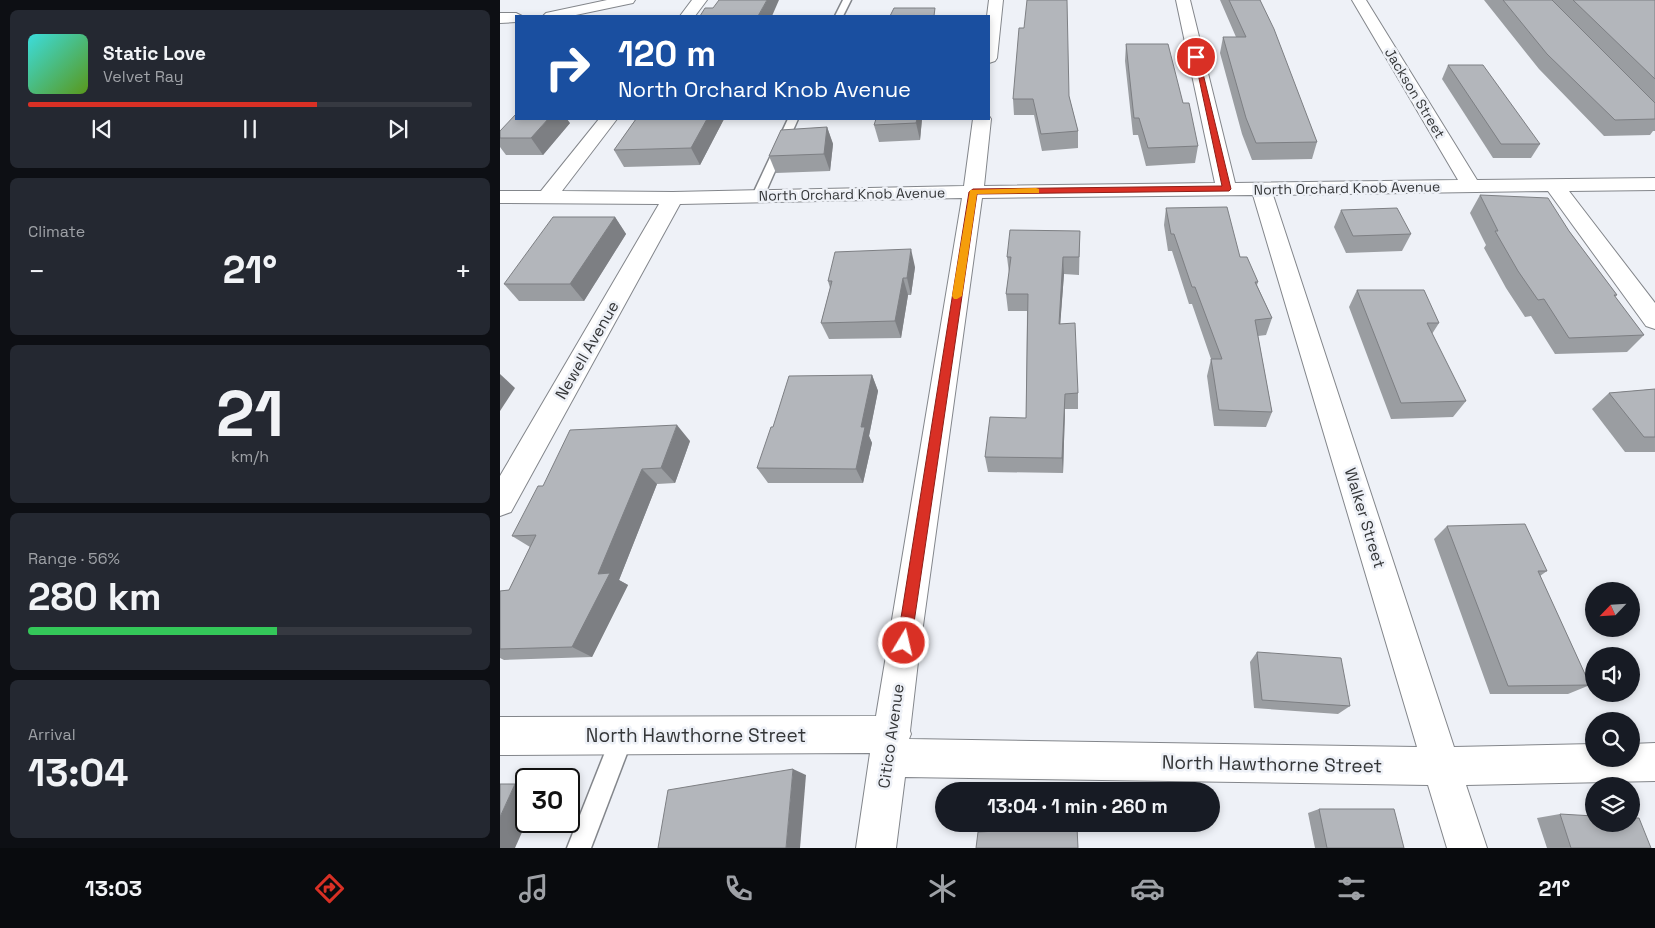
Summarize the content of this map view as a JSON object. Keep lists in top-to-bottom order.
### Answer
{
  "streets": {
    "street": [
      "Jackson Street",
      "North Orchard Knob Avenue",
      "Newell Avenue",
      "Walker Street",
      "North Hawthorne Street",
      "Citico Avenue"
    ]
  },
  "crossings": [
    ["Jackson Street", "North Orchard Knob Avenue"],
    ["North Orchard Knob Avenue", "Newell Avenue"],
    ["North Orchard Knob Avenue", "Walker Street"],
    ["North Orchard Knob Avenue", "Citico Avenue"],
    ["Walker Street", "North Hawthorne Street"],
    ["North Hawthorne Street", "Citico Avenue"]
  ],
  "north": "bottom left",
  "page": {
    "turn": ["120 m", "North Orchard Knob Avenue"],
    "song": ["Static Love", "Velvet Ray"],
    "tile": [
      "Climate",
      ["21", "km/h"],
      ["Range · 56%", "280 km"],
      ["Arrival", "13:04"]
    ],
    "heat": ["−", "21°", "+"],
    "limit": "30",
    "trip": "13:04 · 1 min · 260 m",
    "tabs": ["13:03", "21°"]
  }
}
